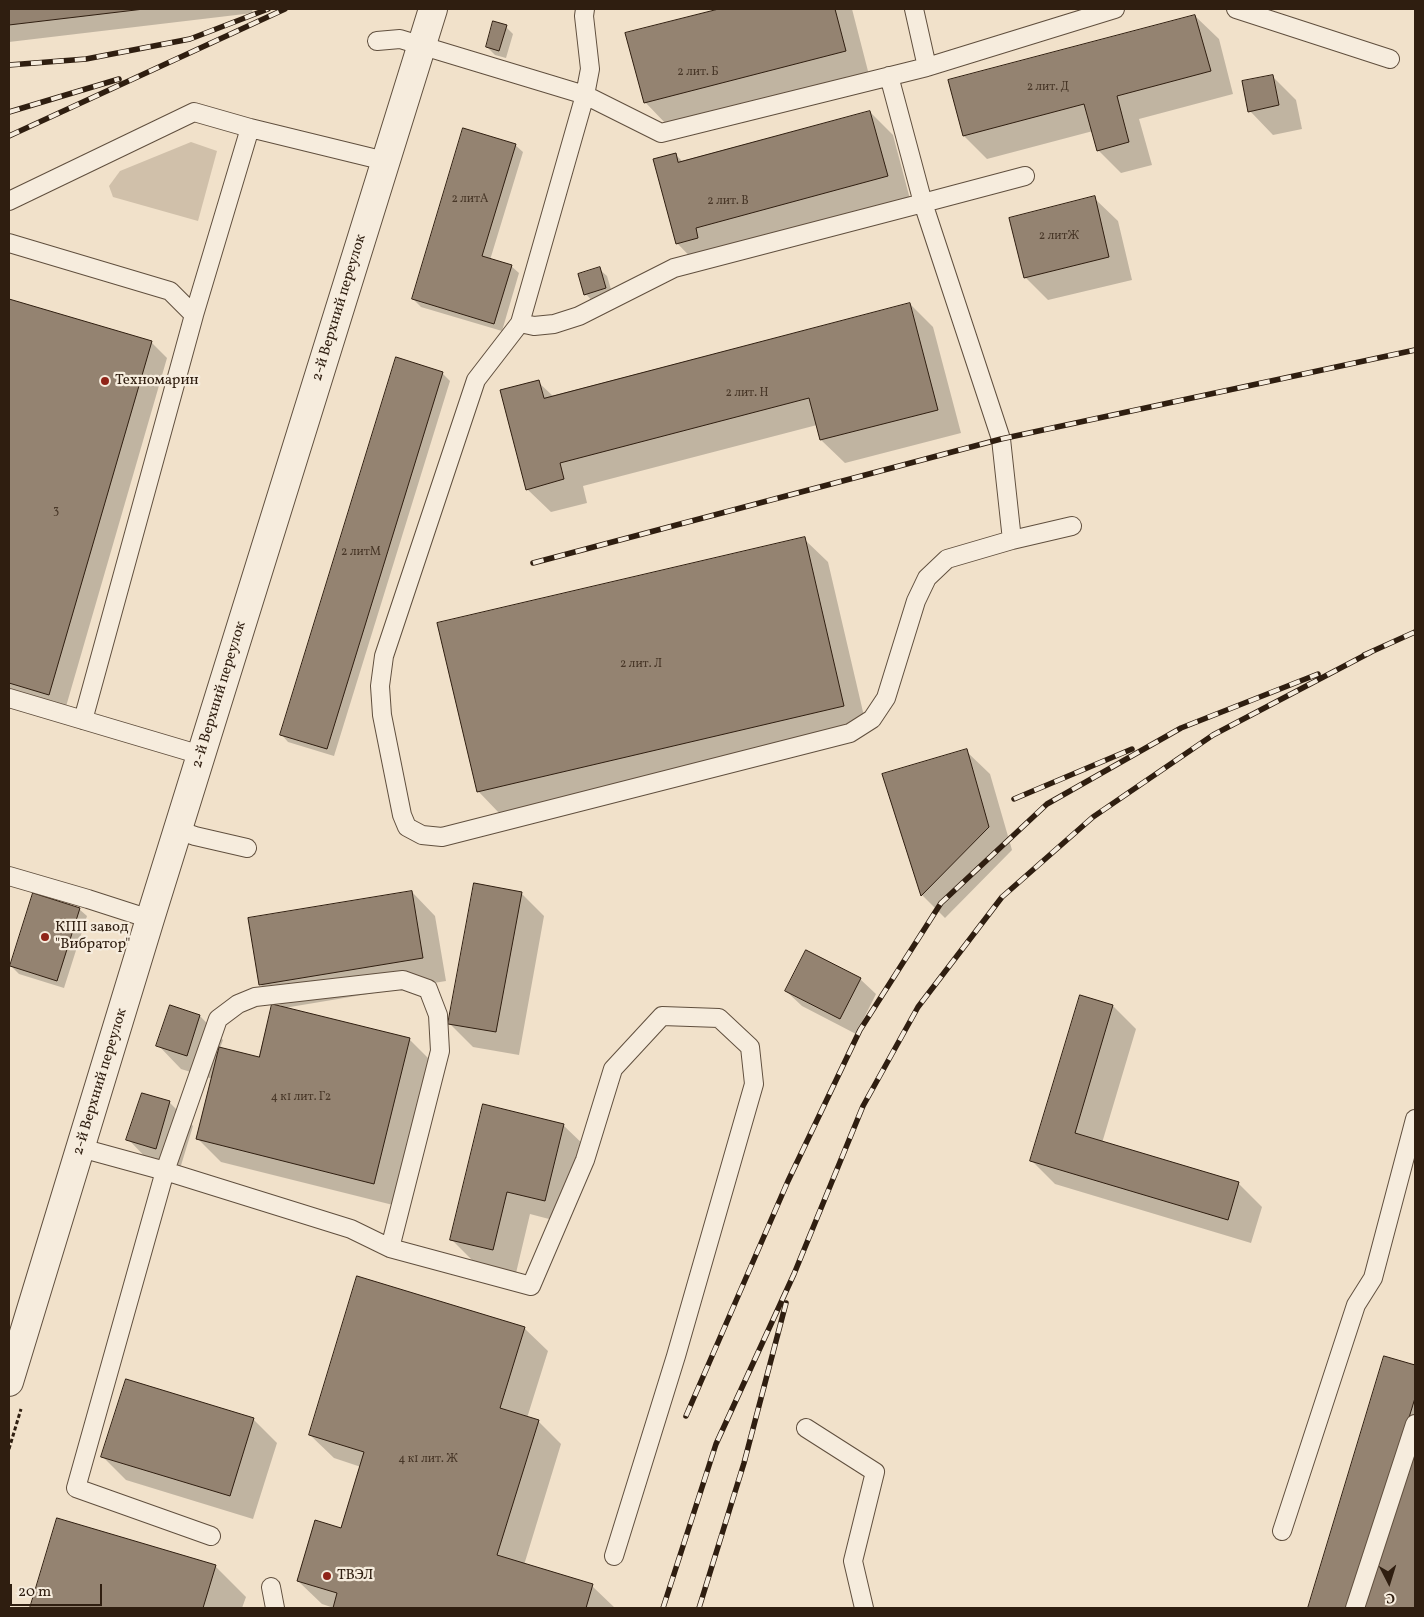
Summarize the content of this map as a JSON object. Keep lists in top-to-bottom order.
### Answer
{
  "streets": {
    "street": ["2-й Верхний переулок"]
  },
  "places": ["Техномарин", "КПП завод \"Вибратор\"", "ТВЭЛ"],
  "house_numbers": [
    "2 лит. Б",
    "2 лит. Д",
    "2 литА",
    "2 лит. В",
    "2 литЖ",
    "2 лит. Н",
    "3",
    "2 литМ",
    "2 лит. Л",
    "4 к1 лит. Г2",
    "4 к1 лит. Ж"
  ],
  "scale_bar": "20 m",
  "north": "bottom"
}
